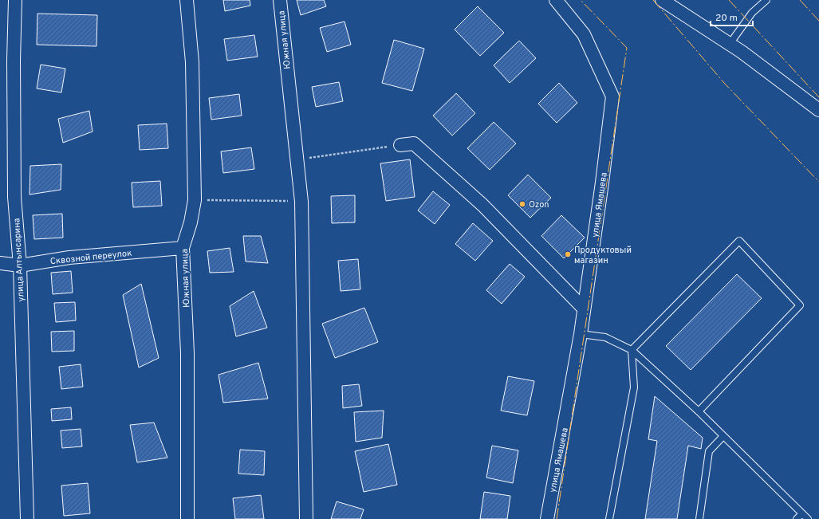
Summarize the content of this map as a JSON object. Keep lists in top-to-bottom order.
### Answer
{
  "streets": {
    "street": [
      "Южная улица",
      "улица Ямашева",
      "Сквозной переулок",
      "улица Алтынсарина"
    ]
  },
  "crossings": [
    ["Южная улица", "Сквозной переулок"],
    ["Сквозной переулок", "улица Алтынсарина"]
  ],
  "places": ["Ozon", "Продуктовый магазин"],
  "scale_bar": "20 m"
}
